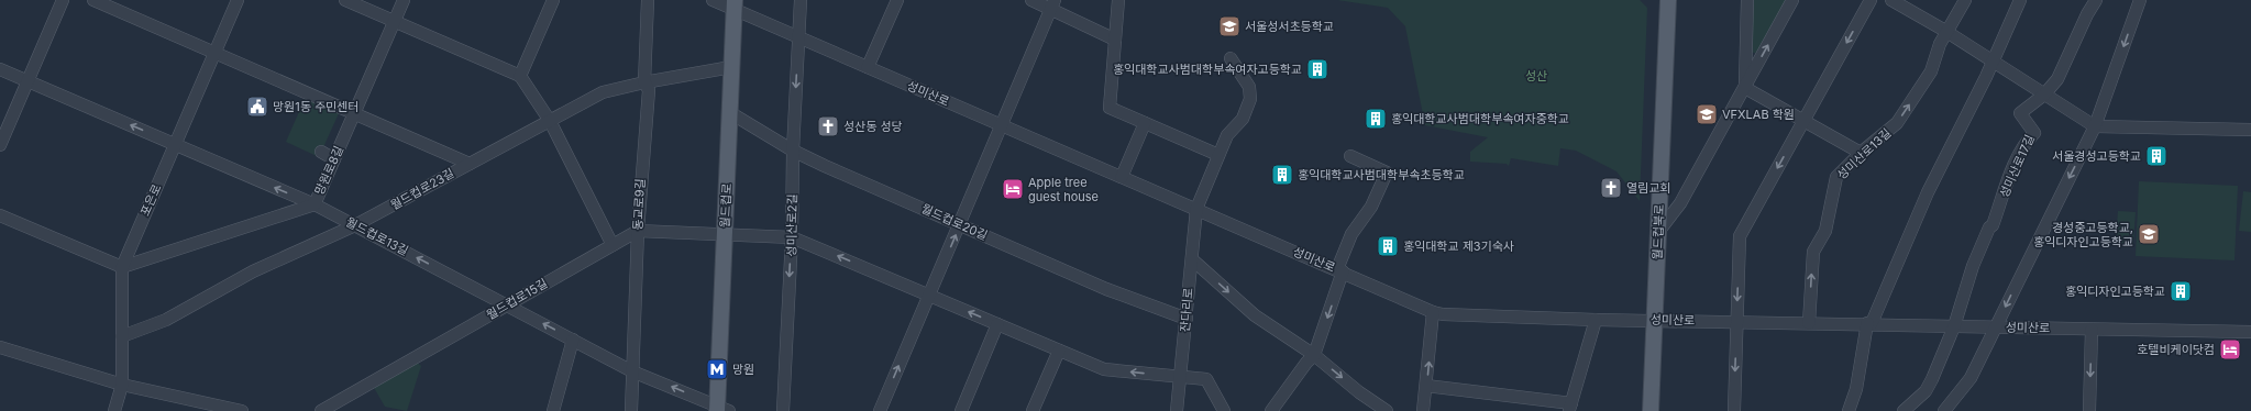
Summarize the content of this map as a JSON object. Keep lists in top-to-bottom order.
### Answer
{
  "streets": {
    "main road": ["월드컵로", "월드컵북로"],
    "street": [
      "성미산로",
      "성미산로13길",
      "성미산로17길",
      "망원로8길",
      "월드컵로23길",
      "포은로",
      "동교로9길",
      "월드컵로20길",
      "성미산로2길",
      "월드컵로13길",
      "월드컵로15길",
      "잔다리로"
    ]
  },
  "crossings": [
    ["성미산로", "성미산로13길"],
    ["성미산로", "성미산로17길"],
    ["성미산로", "월드컵로"],
    ["성미산로", "성미산로2길"],
    ["성미산로", "월드컵북로"],
    ["성미산로", "잔다리로"],
    ["망원로8길", "포은로"],
    ["망원로8길", "월드컵로13길"],
    ["월드컵로23길", "포은로"],
    ["월드컵로23길", "동교로9길"],
    ["월드컵로23길", "월드컵로"],
    ["월드컵로23길", "월드컵로13길"],
    ["포은로", "월드컵로13길"],
    ["동교로9길", "월드컵로13길"],
    ["동교로9길", "월드컵로15길"],
    ["월드컵로", "월드컵로20길"],
    ["월드컵로", "월드컵로13길"],
    ["월드컵로20길", "성미산로2길"],
    ["월드컵로20길", "잔다리로"],
    ["월드컵로13길", "월드컵로15길"]
  ],
  "one_way": ["성미산로2길"],
  "parks": ["성산"],
  "places": {
    "school or university": ["서울성서초등학교", "VFXLAB 학원", "경성중고등학교, 홍익디자인고등학교"],
    "building": [
      "홍익대학교사범대학부속여자고등학교",
      "홍익대학교사범대학부속여자중학교",
      "서울경성고등학교",
      "홍익대학교사범대학부속초등학교",
      "홍익대학교 제3기숙사",
      "홍익디자인고등학교"
    ],
    "public building": ["망원1동 주민센터"],
    "church": ["성산동 성당", "열림교회"],
    "hotel": ["Apple tree guest house", "호텔비케이닷컴"],
    "metro station": ["망원"]
  }
}
